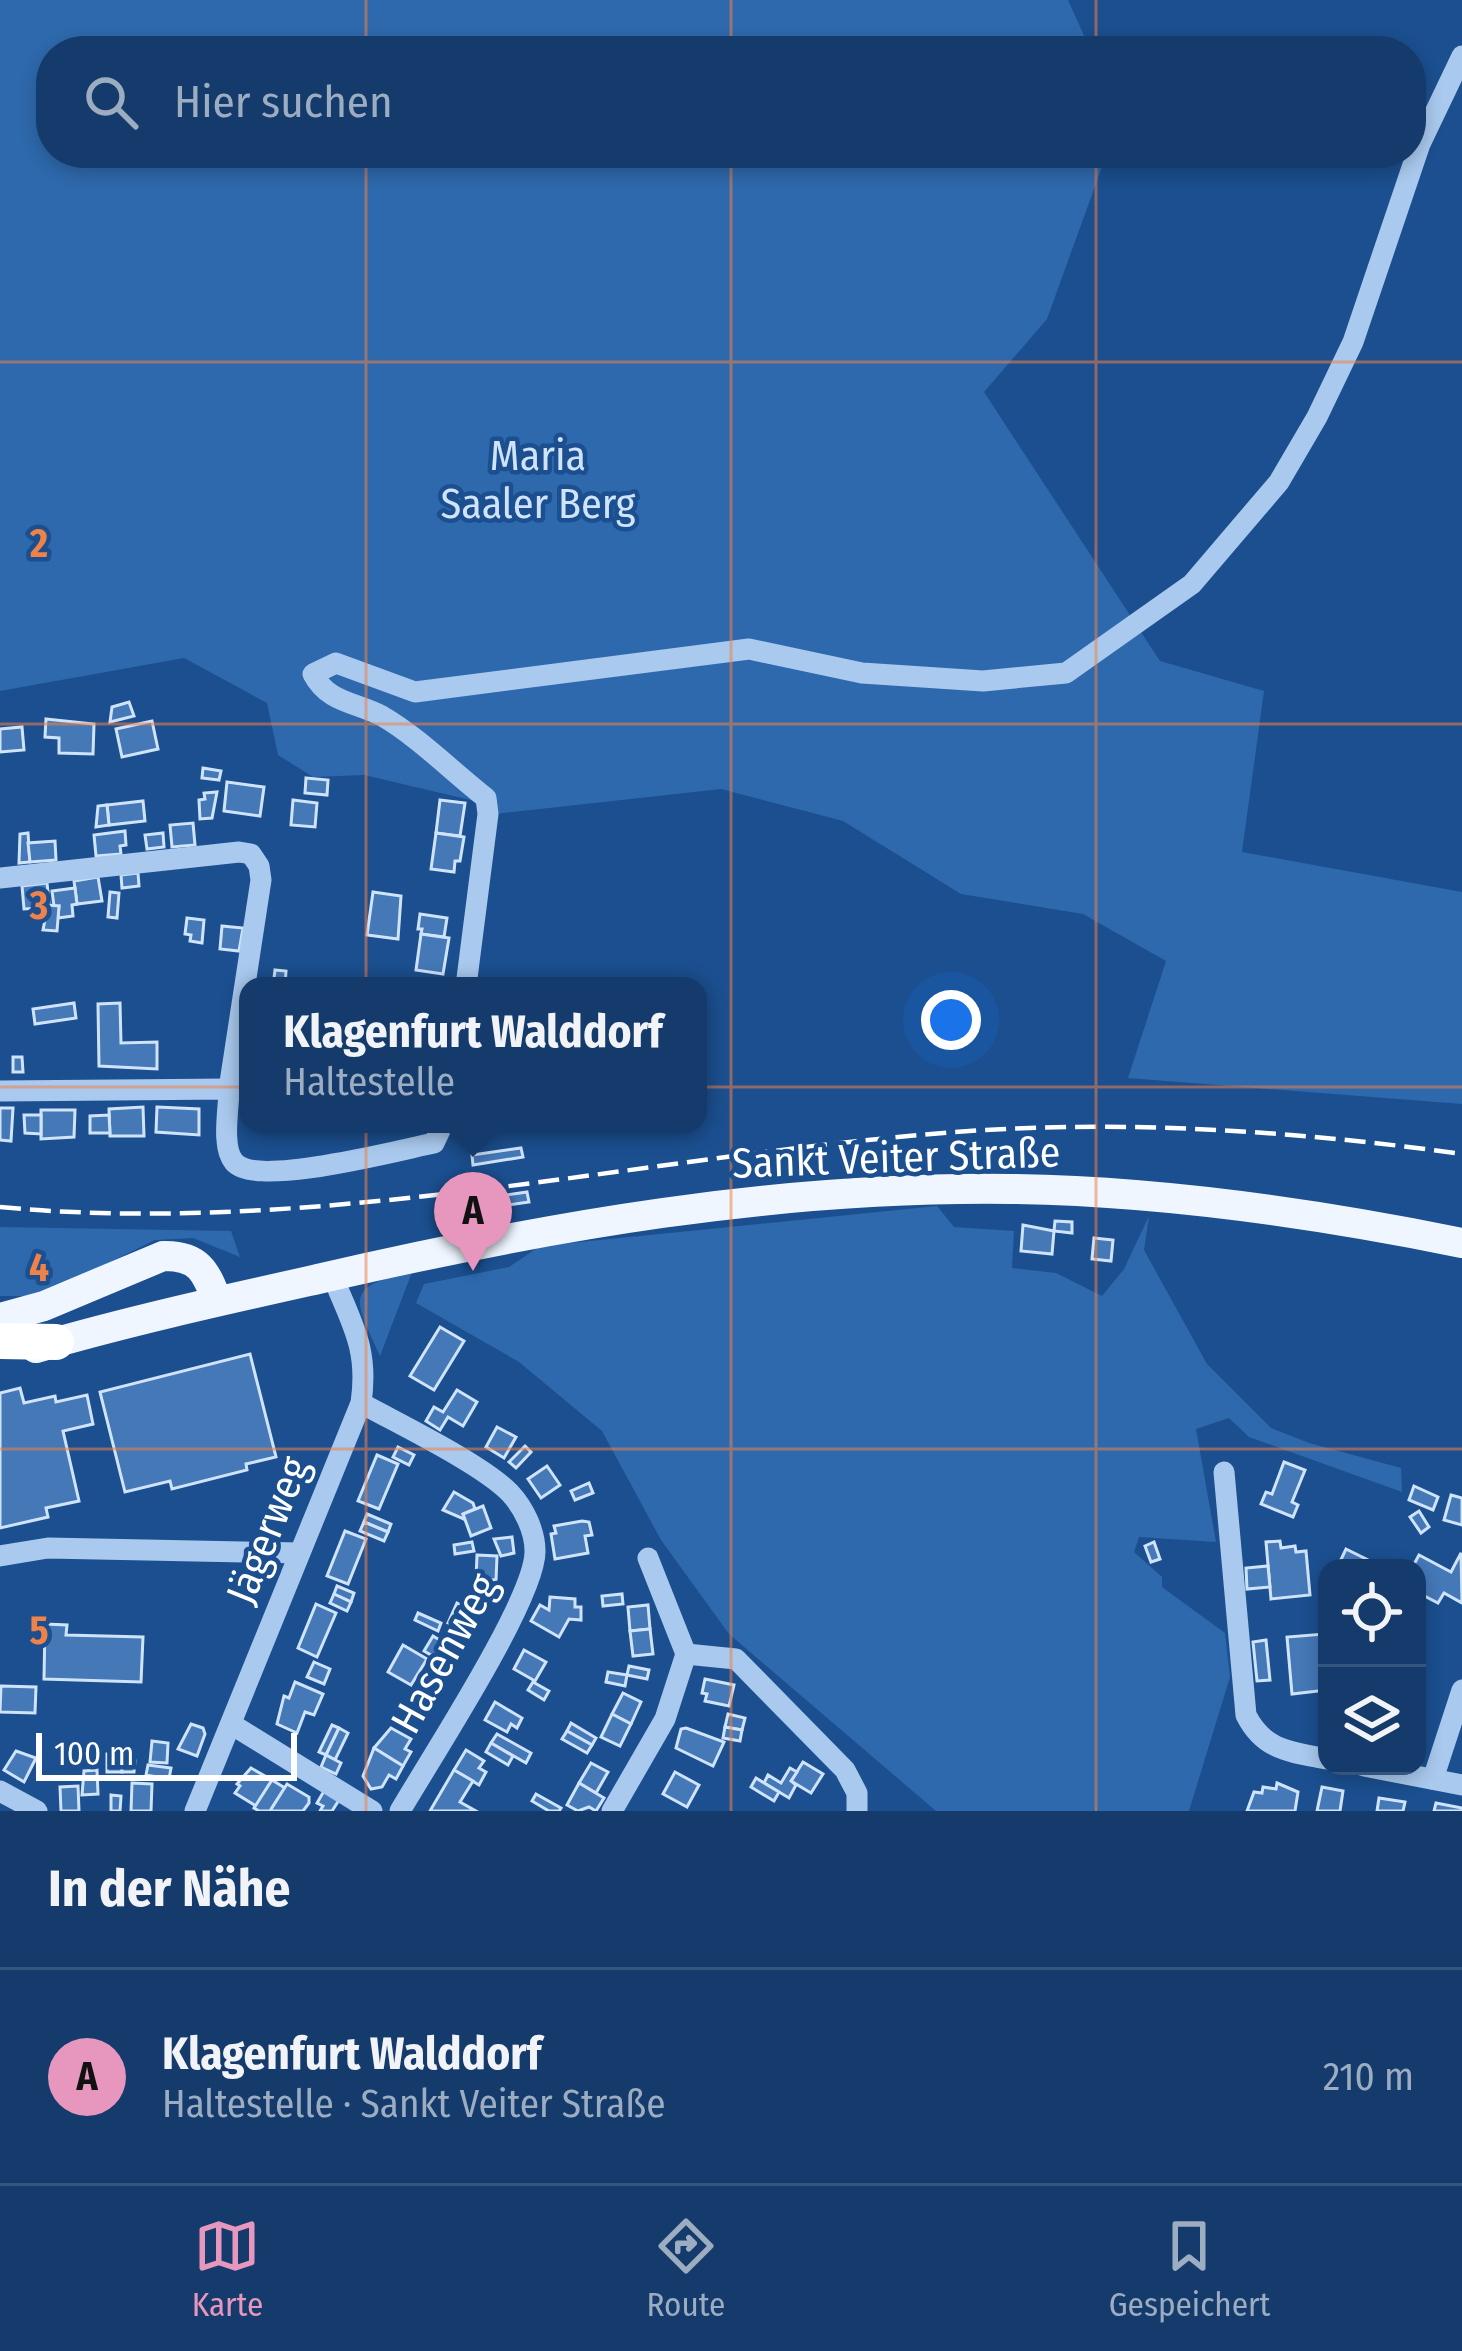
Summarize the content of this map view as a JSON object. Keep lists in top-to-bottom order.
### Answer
{
  "streets": {
    "main road": ["Sankt Veiter Straße"],
    "street": ["Jägerweg", "Hasenweg"]
  },
  "crossings": [
    ["Sankt Veiter Straße", "Jägerweg"],
    ["Jägerweg", "Hasenweg"]
  ],
  "parks": ["Maria Saaler Berg"],
  "scale_bar": "100 m",
  "page": {
    "search": "Hier suchen",
    "popup": ["Klagenfurt Walddorf", "Haltestelle"],
    "pins": "A",
    "scale": "100 m",
    "heading": "In der Nähe",
    "list": [
      {
        "mark": "A",
        "name": "Klagenfurt Walddorf",
        "note": "Haltestelle · Sankt Veiter Straße",
        "value": "210 m"
      }
    ],
    "nav": ["Karte", "Route", "Gespeichert"]
  },
  "grid": {
    "rows": [
      "2",
      "3",
      "4",
      "5"
    ]
  }
}
